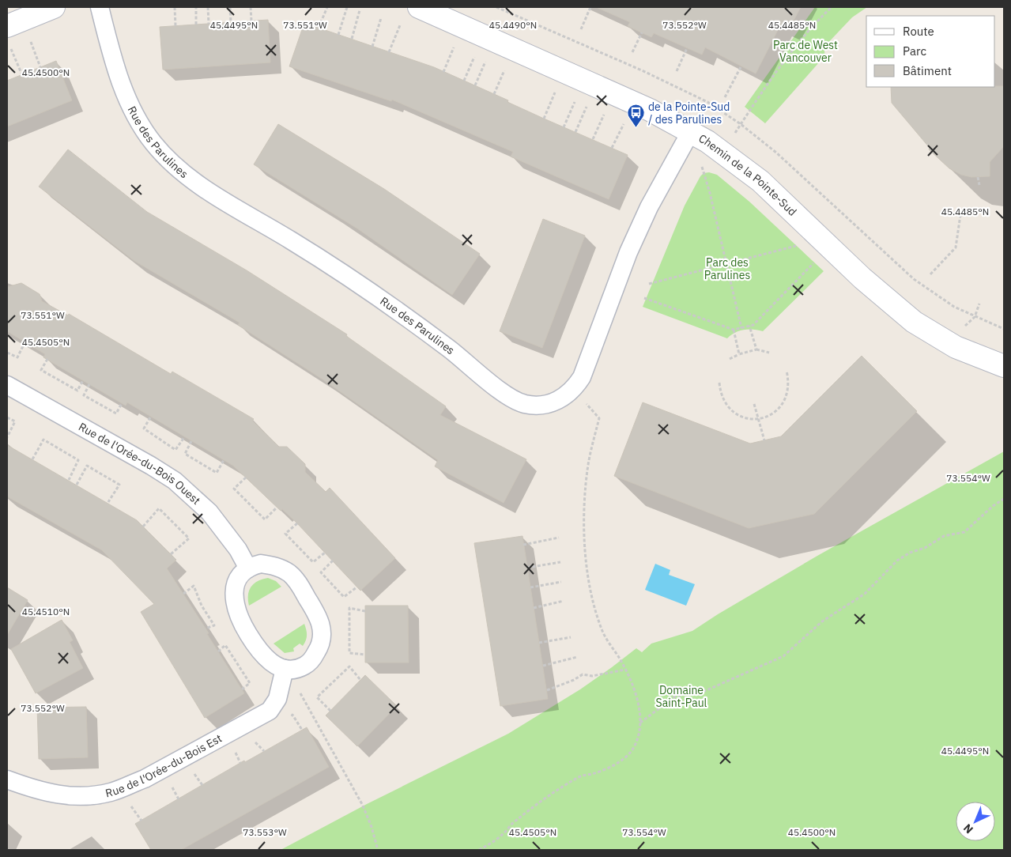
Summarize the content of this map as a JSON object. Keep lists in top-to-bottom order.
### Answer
{
  "streets": {
    "street": [
      "Rue des Parulines",
      "Chemin de la Pointe-Sud",
      "Rue de l'Orée-du-Bois Ouest",
      "Rue de l'Orée-du-Bois Est"
    ]
  },
  "crossings": [
    ["Rue des Parulines", "Chemin de la Pointe-Sud"],
    ["Rue de l'Orée-du-Bois Ouest", "Rue de l'Orée-du-Bois Est"]
  ],
  "parks": ["Parc de West Vancouver", "Parc des Parulines", "Domaine Saint-Paul"],
  "places": {
    "bus stop": ["de la Pointe-Sud / des Parulines"]
  },
  "legend": ["Route", "Parc", "Bâtiment"],
  "north": "bottom left",
  "coordinates": [
    "45.4495°N",
    "45.4490°N",
    "45.4485°N",
    "73.551°W",
    "73.552°W",
    "45.4500°N",
    "45.4505°N",
    "73.554°W",
    "45.4510°N",
    "73.553°W"
  ]
}
